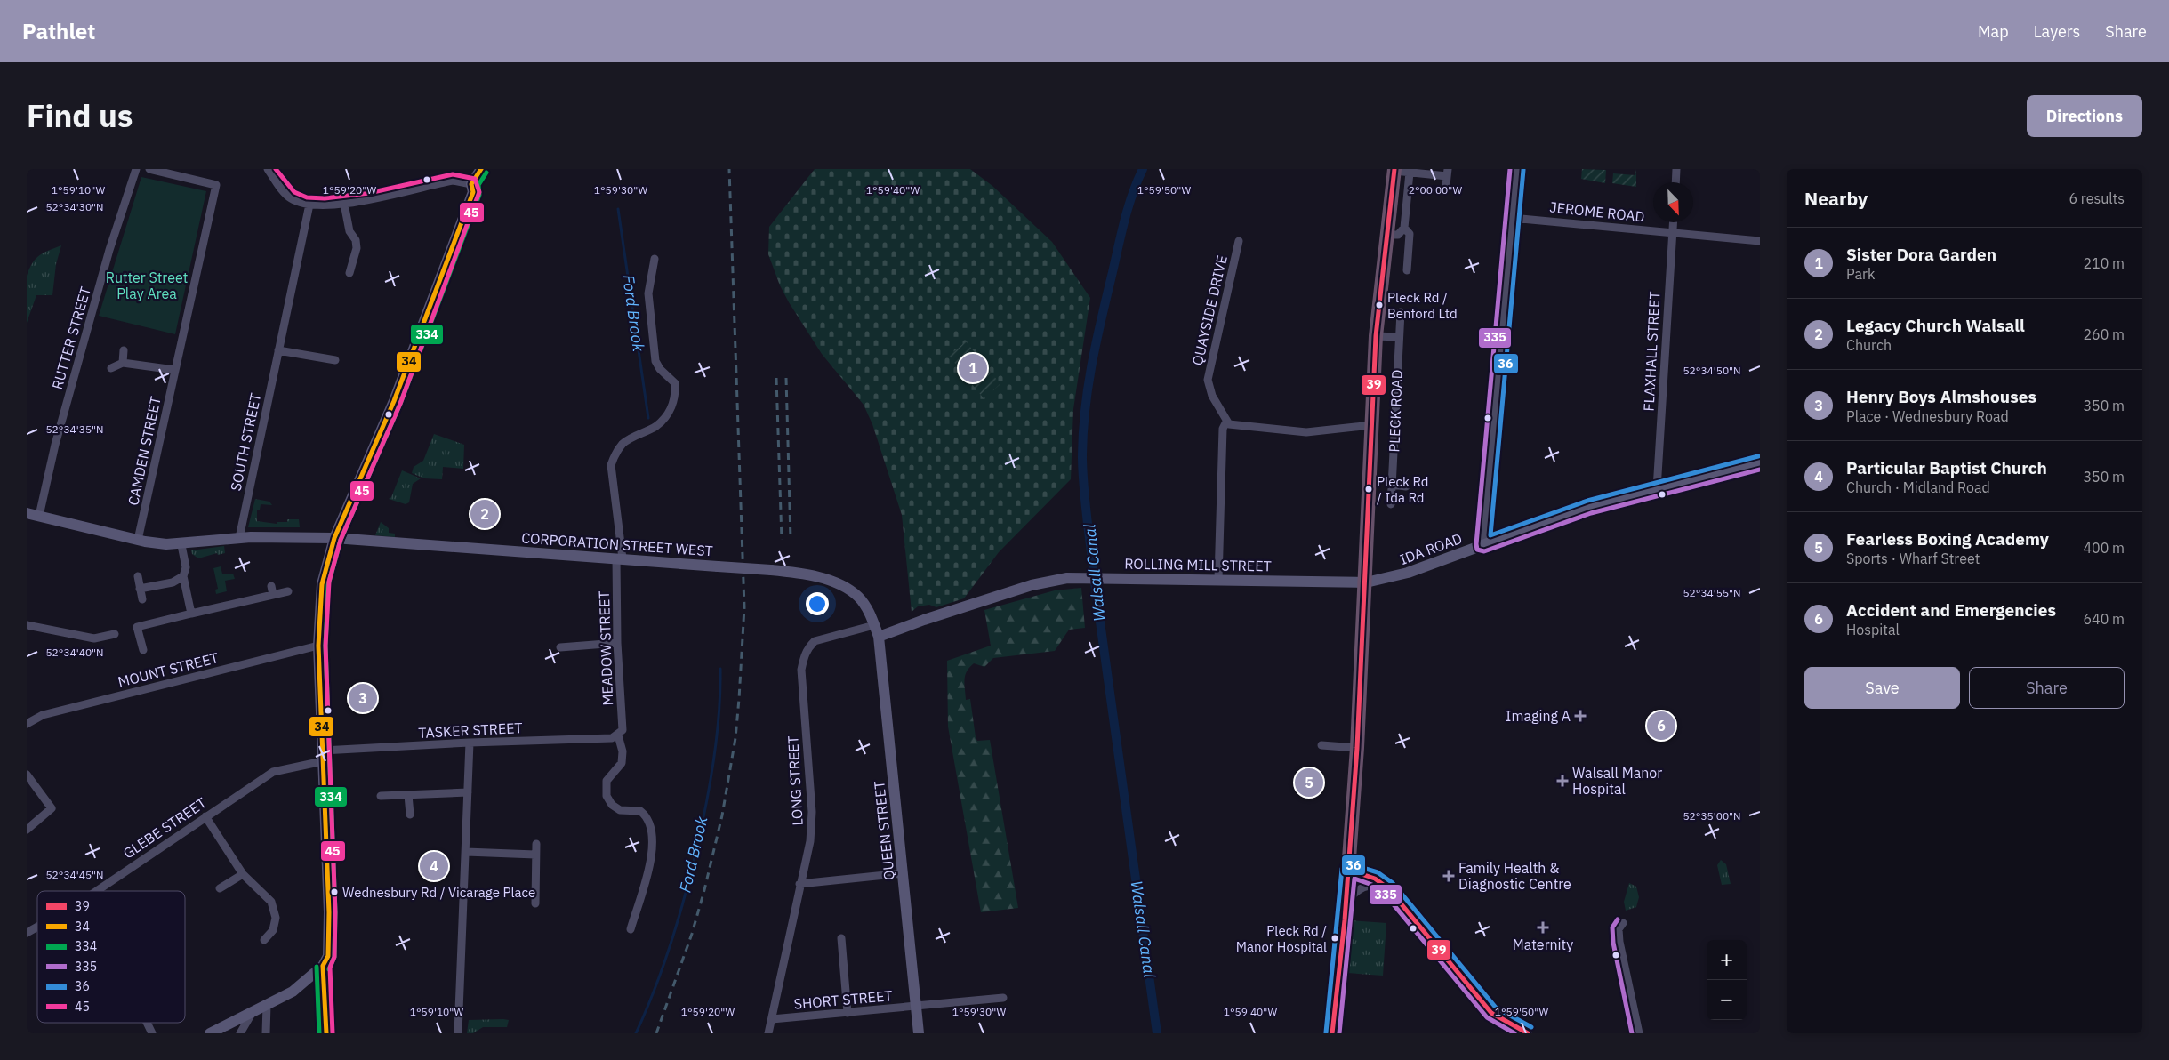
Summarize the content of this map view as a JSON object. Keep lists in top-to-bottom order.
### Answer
{
  "streets": {
    "highway": ["PLECK ROAD"],
    "street": [
      "JEROME ROAD",
      "QUAYSIDE DRIVE",
      "RUTTER STREET",
      "FLAXHALL STREET",
      "SOUTH STREET",
      "CAMDEN STREET",
      "CORPORATION STREET WEST",
      "IDA ROAD",
      "ROLLING MILL STREET",
      "MEADOW STREET",
      "MOUNT STREET",
      "TASKER STREET",
      "LONG STREET",
      "GLEBE STREET",
      "QUEEN STREET",
      "SHORT STREET"
    ]
  },
  "crossings": [
    ["JEROME ROAD", "FLAXHALL STREET"],
    ["RUTTER STREET", "CORPORATION STREET WEST"],
    ["FLAXHALL STREET", "IDA ROAD"],
    ["PLECK ROAD", "IDA ROAD"],
    ["PLECK ROAD", "ROLLING MILL STREET"],
    ["SOUTH STREET", "CORPORATION STREET WEST"],
    ["CAMDEN STREET", "CORPORATION STREET WEST"],
    ["CORPORATION STREET WEST", "MEADOW STREET"],
    ["CORPORATION STREET WEST", "LONG STREET"],
    ["CORPORATION STREET WEST", "QUEEN STREET"],
    ["IDA ROAD", "ROLLING MILL STREET"],
    ["ROLLING MILL STREET", "QUEEN STREET"],
    ["MEADOW STREET", "TASKER STREET"],
    ["TASKER STREET", "GLEBE STREET"],
    ["LONG STREET", "QUEEN STREET"],
    ["LONG STREET", "SHORT STREET"],
    ["QUEEN STREET", "SHORT STREET"]
  ],
  "water": ["Ford Brook", "Walsall Canal"],
  "parks": ["Rutter Street Play Area"],
  "places": {
    "other": [
      "Pleck Rd / Benford Ltd",
      "Pleck Rd / Ida Rd",
      "Wednesbury Rd / Vicarage Place",
      "Pleck Rd / Manor Hospital"
    ],
    "health": [
      "Imaging A",
      "Walsall Manor Hospital",
      "Family Health & Diagnostic Centre",
      "Maternity"
    ]
  },
  "lines": [
    "transit line 39",
    "transit line 34",
    "transit line 335",
    "transit line 45",
    "transit line 36",
    "transit line 334"
  ],
  "legend": [
    "39",
    "34",
    "334",
    "335",
    "36",
    "45"
  ],
  "north": "bottom right",
  "page": {
    "header": "Pathlet",
    "nav": ["Map", "Layers", "Share"],
    "title": "Find us",
    "buttons": [
      "Directions",
      ["Save", "Share"]
    ],
    "heading": ["Nearby", "6 results"],
    "list": [
      {
        "mark": "1",
        "name": "Sister Dora Garden",
        "note": "Park",
        "value": "210 m"
      },
      {
        "mark": "2",
        "name": "Legacy Church Walsall",
        "note": "Church",
        "value": "260 m"
      },
      {
        "mark": "3",
        "name": "Henry Boys Almshouses",
        "note": "Place · Wednesbury Road",
        "value": "350 m"
      },
      {
        "mark": "4",
        "name": "Particular Baptist Church",
        "note": "Church · Midland Road",
        "value": "350 m"
      },
      {
        "mark": "5",
        "name": "Fearless Boxing Academy",
        "note": "Sports · Wharf Street",
        "value": "400 m"
      },
      {
        "mark": "6",
        "name": "Accident and Emergencies",
        "note": "Hospital",
        "value": "640 m"
      }
    ],
    "pins": [
      "1",
      "2",
      "3",
      "6",
      "5",
      "4"
    ],
    "map_buttons": ["+", "−"]
  },
  "coordinates": [
    "1°59'10\"W",
    "1°59'20\"W",
    "1°59'30\"W",
    "1°59'40\"W",
    "1°59'50\"W",
    "2°00'00\"W",
    "52°34'30\"N",
    "52°34'50\"N",
    "52°34'35\"N",
    "52°34'55\"N",
    "52°34'40\"N",
    "52°35'00\"N",
    "52°34'45\"N"
  ]
}
